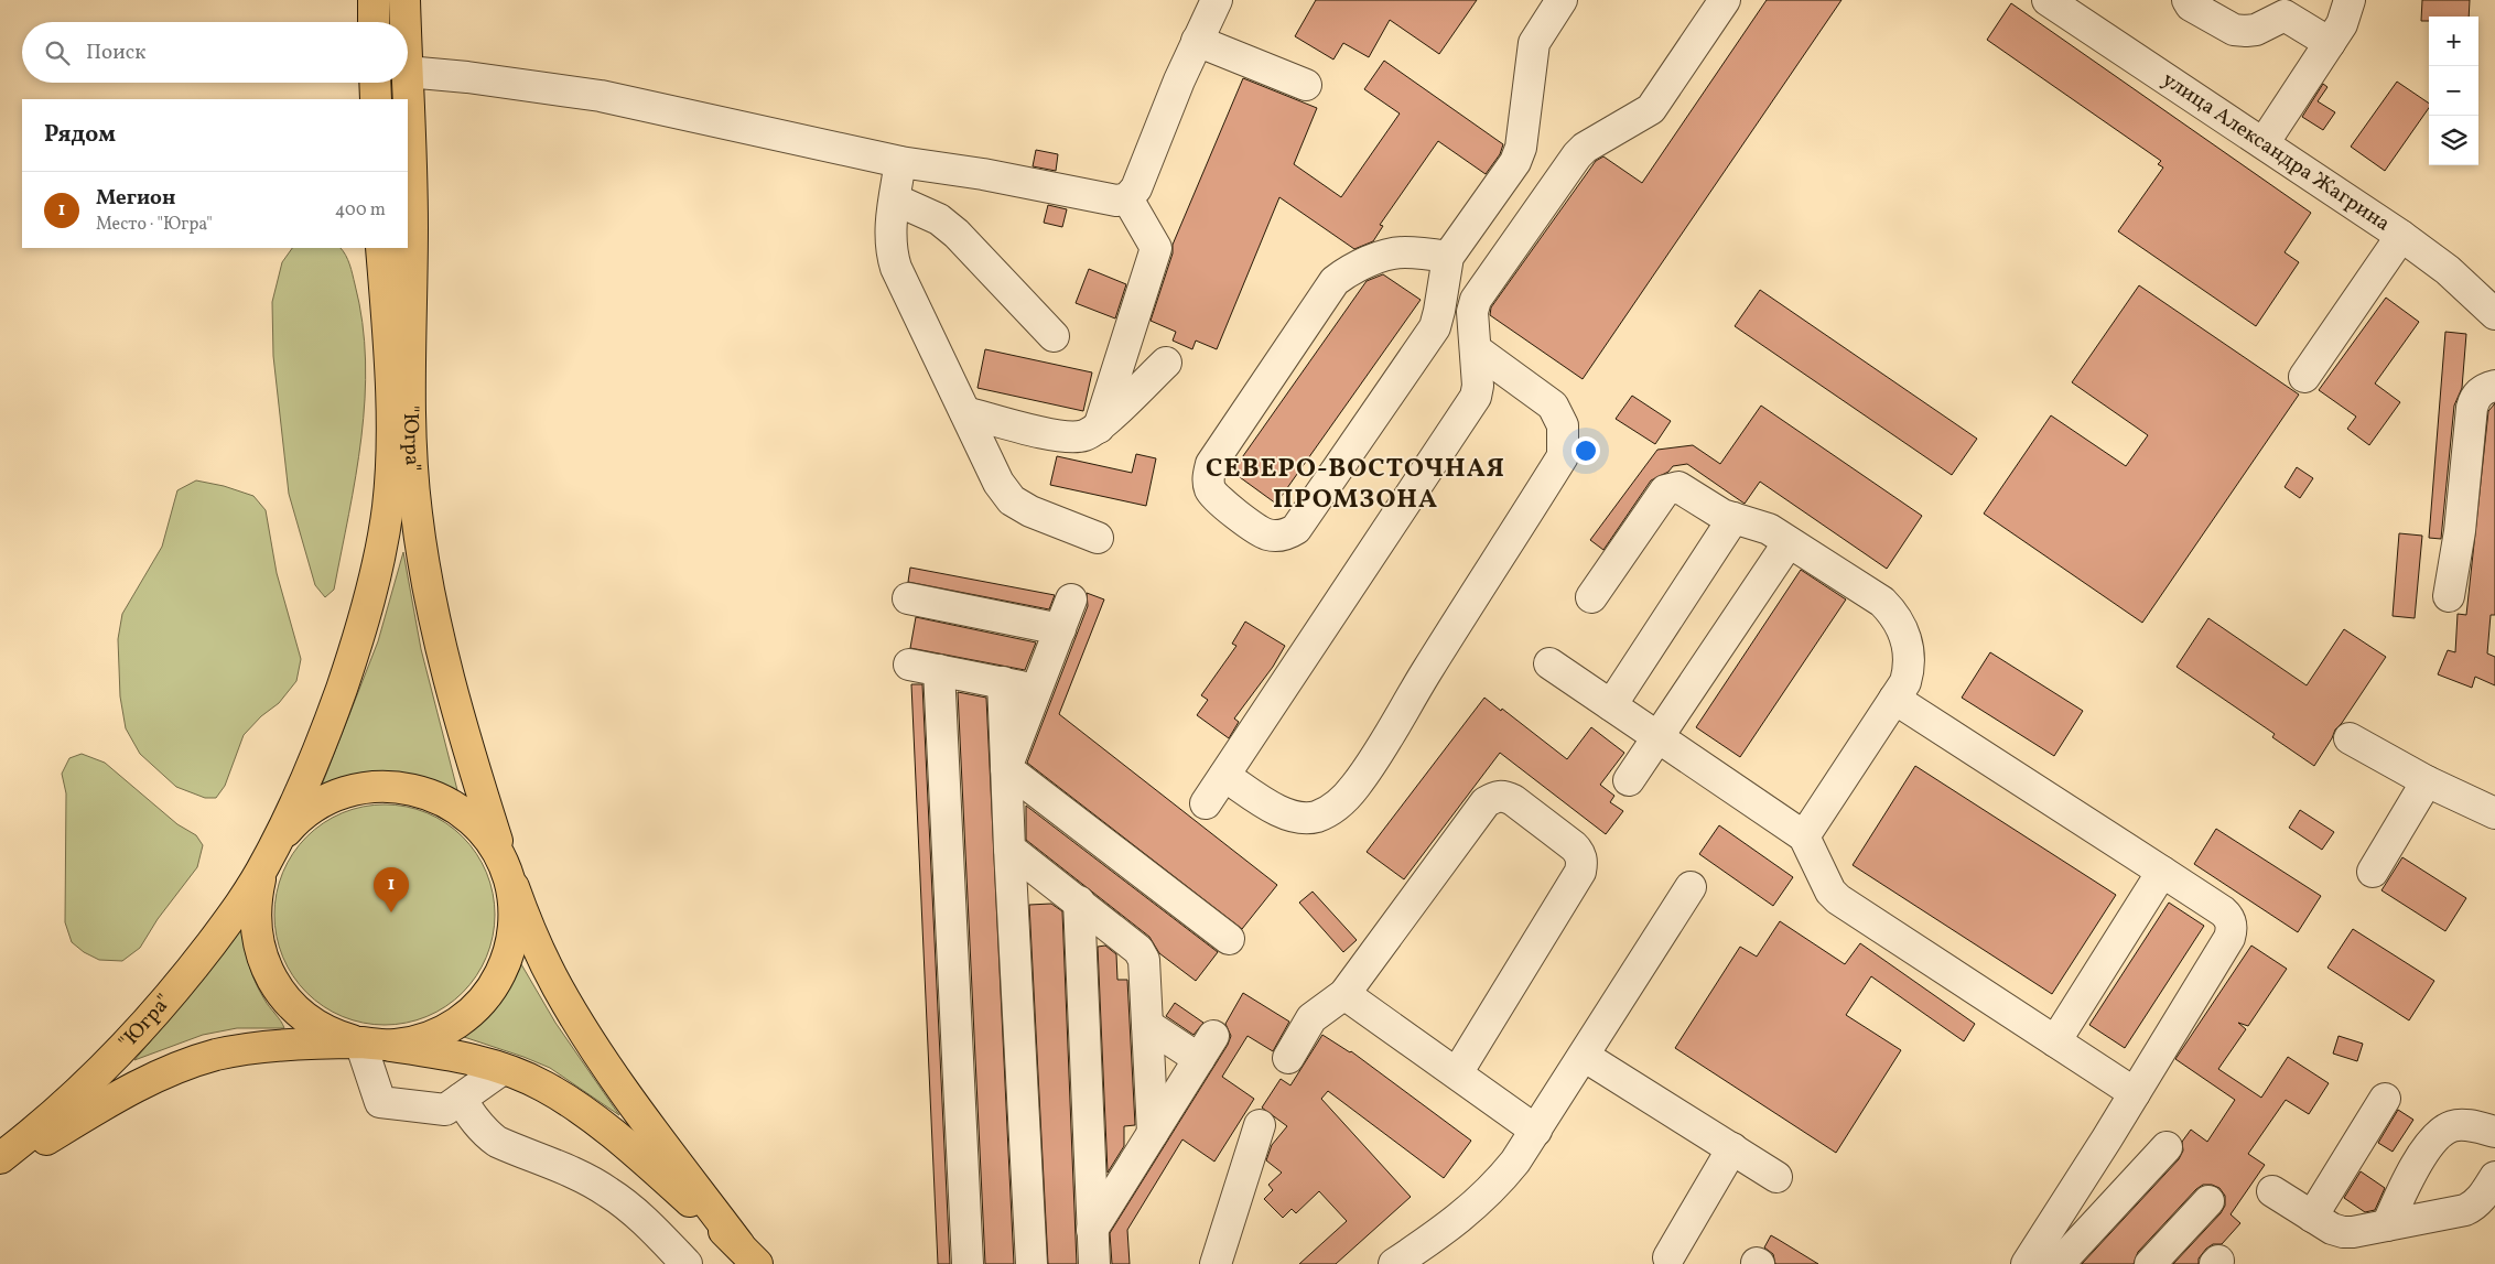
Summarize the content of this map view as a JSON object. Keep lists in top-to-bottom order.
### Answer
{
  "streets": {
    "main road": ["\"Югра\""],
    "street": ["улица Александра Жагрина"]
  },
  "districts": ["СЕВЕРО-ВОСТОЧНАЯ ПРОМЗОНА"],
  "page": {
    "map_buttons": ["+", "−"],
    "search": "Поиск",
    "heading": "Рядом",
    "list": [
      {
        "mark": "1",
        "name": "Мегион",
        "note": "Место · \"Югра\"",
        "value": "400 m"
      }
    ],
    "pins": "1"
  }
}
